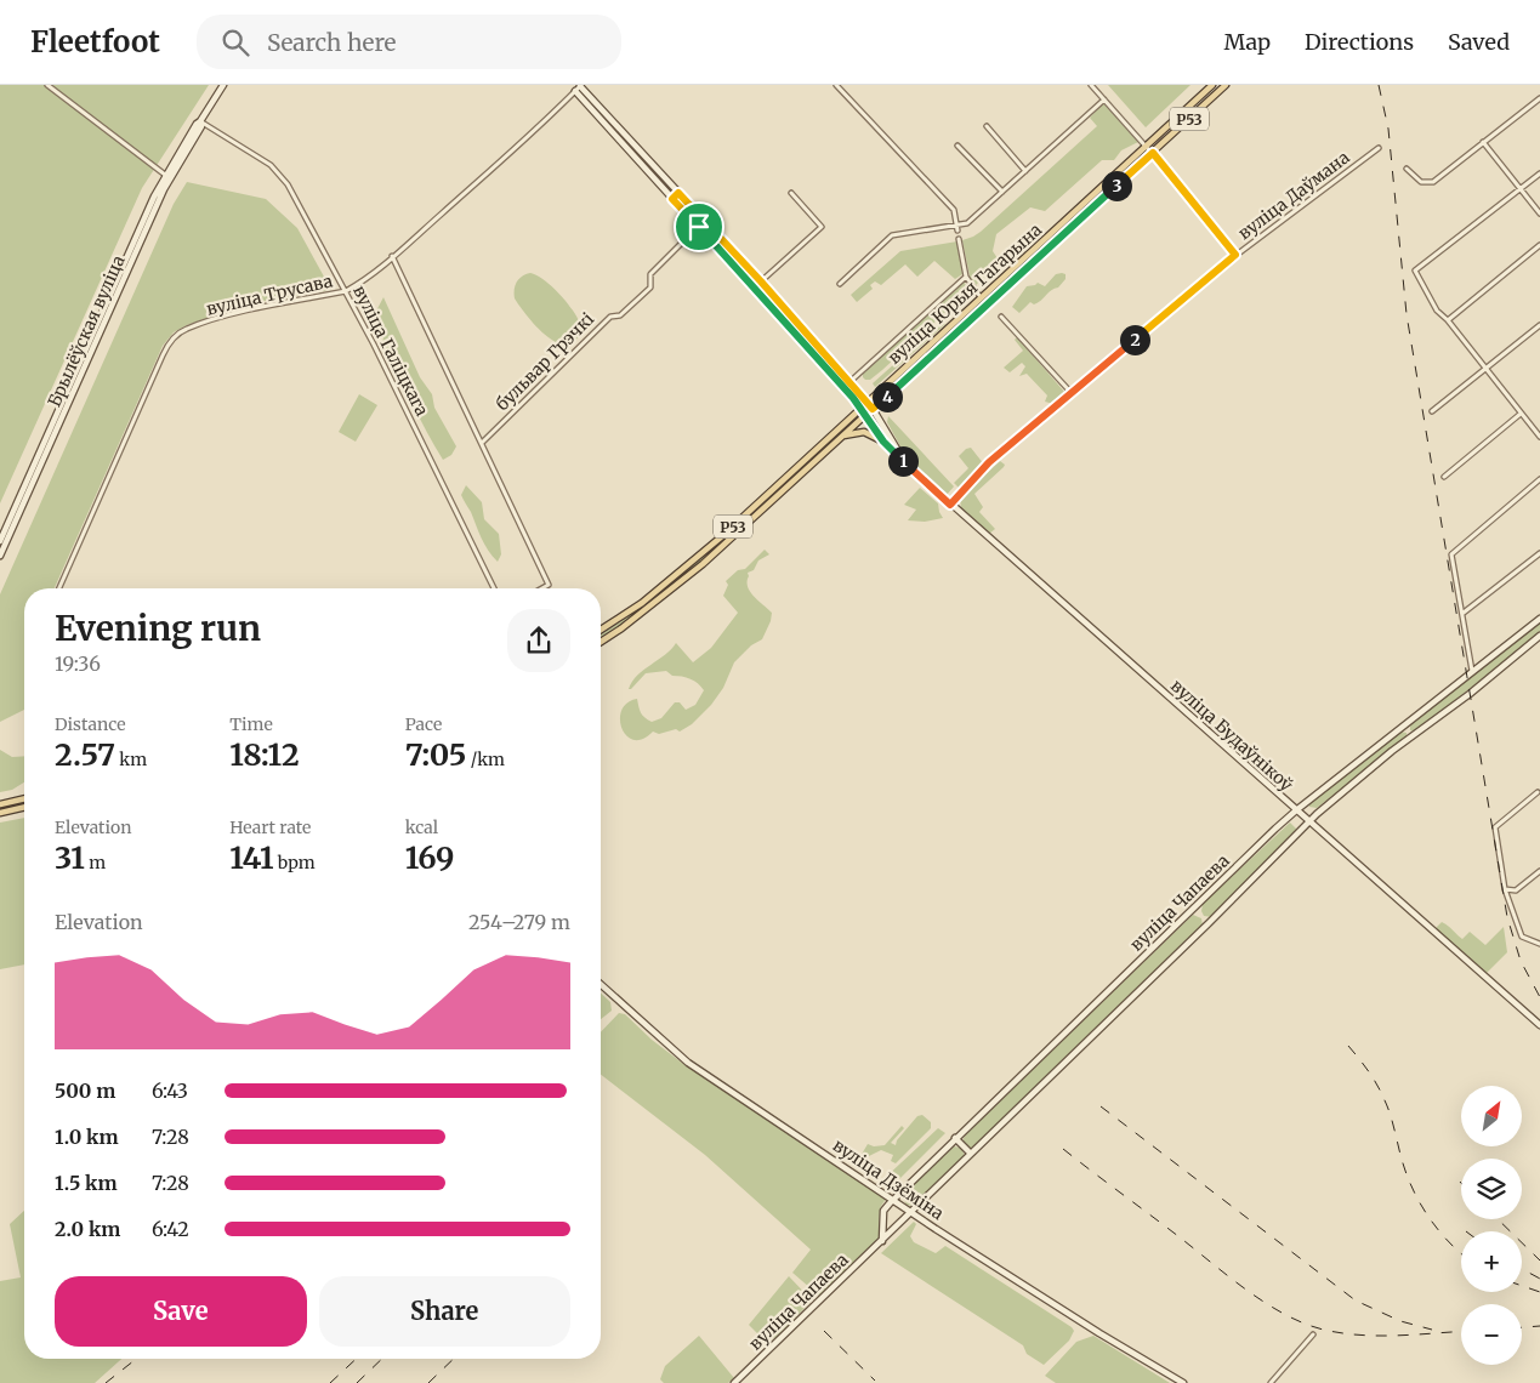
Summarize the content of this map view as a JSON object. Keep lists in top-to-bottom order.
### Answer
{
  "streets": {
    "main road": [
      "Р53",
      "вуліца Юрыя Гагарына",
      "Брылёўская вуліца",
      "вуліца Будаўнікоў",
      "вуліца Чапаева",
      "вуліца Дзёміна"
    ],
    "street": [
      "вуліца Даўмана",
      "вуліца Трусава",
      "вуліца Галіцкага",
      "бульвар Грэчкі"
    ]
  },
  "crossings": [
    ["вуліца Даўмана", "вуліца Будаўнікоў"],
    ["вуліца Юрыя Гагарына", "вуліца Будаўнікоў"],
    ["вуліца Трусава", "вуліца Галіцкага"],
    ["вуліца Трусава", "вуліца Будаўнікоў"],
    ["Брылёўская вуліца", "вуліца Галіцкага"],
    ["бульвар Грэчкі", "вуліца Будаўнікоў"],
    ["вуліца Будаўнікоў", "вуліца Чапаева"],
    ["вуліца Чапаева", "вуліца Дзёміна"]
  ],
  "north": "top right",
  "page": {
    "header": "Fleetfoot",
    "search": "Search here",
    "nav": ["Map", "Directions", "Saved"],
    "pins": [
      "3",
      "2",
      "4",
      "1"
    ],
    "heading": ["Evening run", "19:36"],
    "stats": [
      ["Distance", "2.57 km"],
      ["Time", "18:12"],
      ["Pace", "7:05 /km"],
      ["Elevation", "31 m"],
      ["Heart rate", "141 bpm"],
      ["kcal", "169"]
    ],
    "chart": ["Elevation", "254–279 m"],
    "list": [
      {
        "name": "500 m",
        "note": "6:43"
      },
      {
        "name": "1.0 km",
        "note": "7:28"
      },
      {
        "name": "1.5 km",
        "note": "7:28"
      },
      {
        "name": "2.0 km",
        "note": "6:42"
      }
    ],
    "map_buttons": ["+", "−"],
    "buttons": ["Save", "Share"]
  }
}
